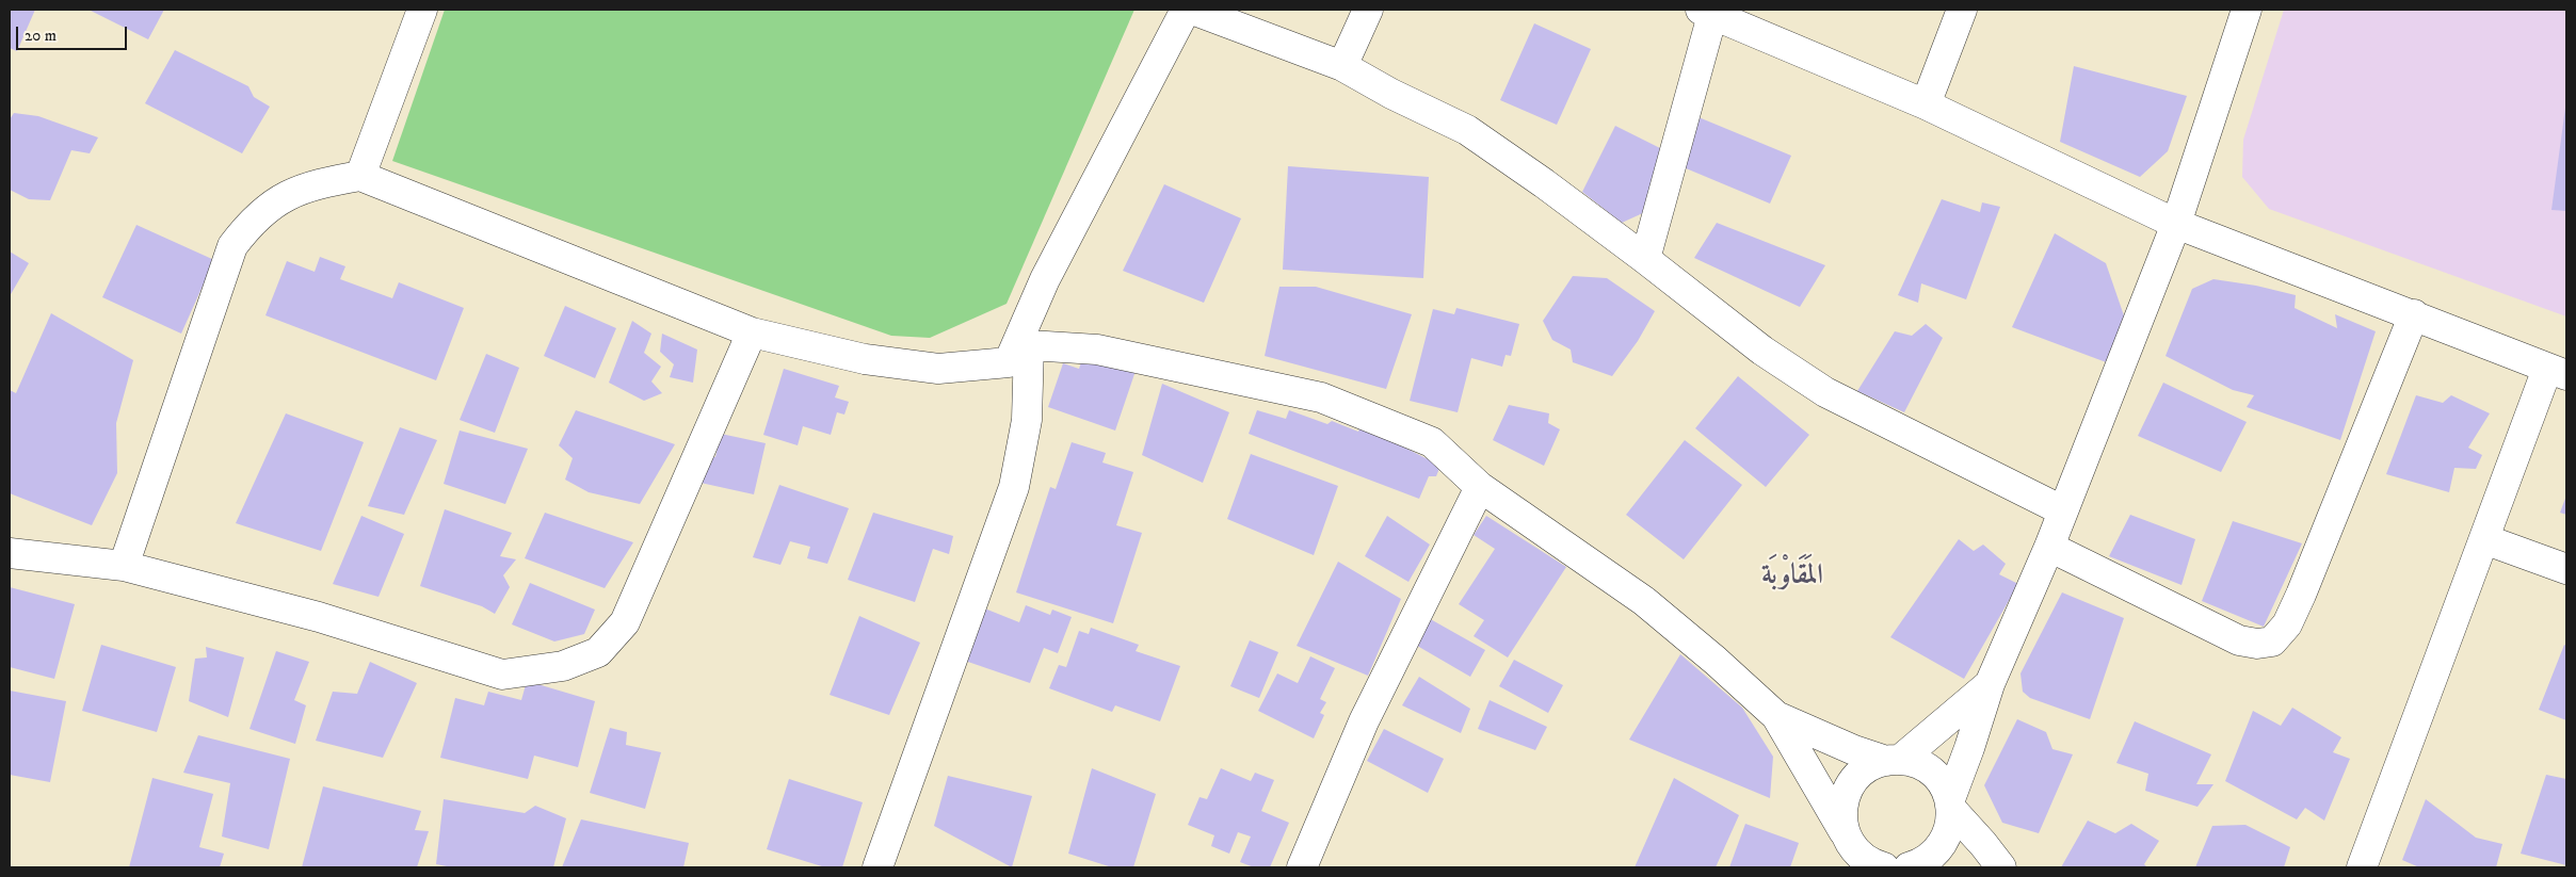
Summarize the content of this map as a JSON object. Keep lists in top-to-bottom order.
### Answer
{
  "districts": ["المَقَاوْبَة"],
  "scale_bar": "20 m"
}
